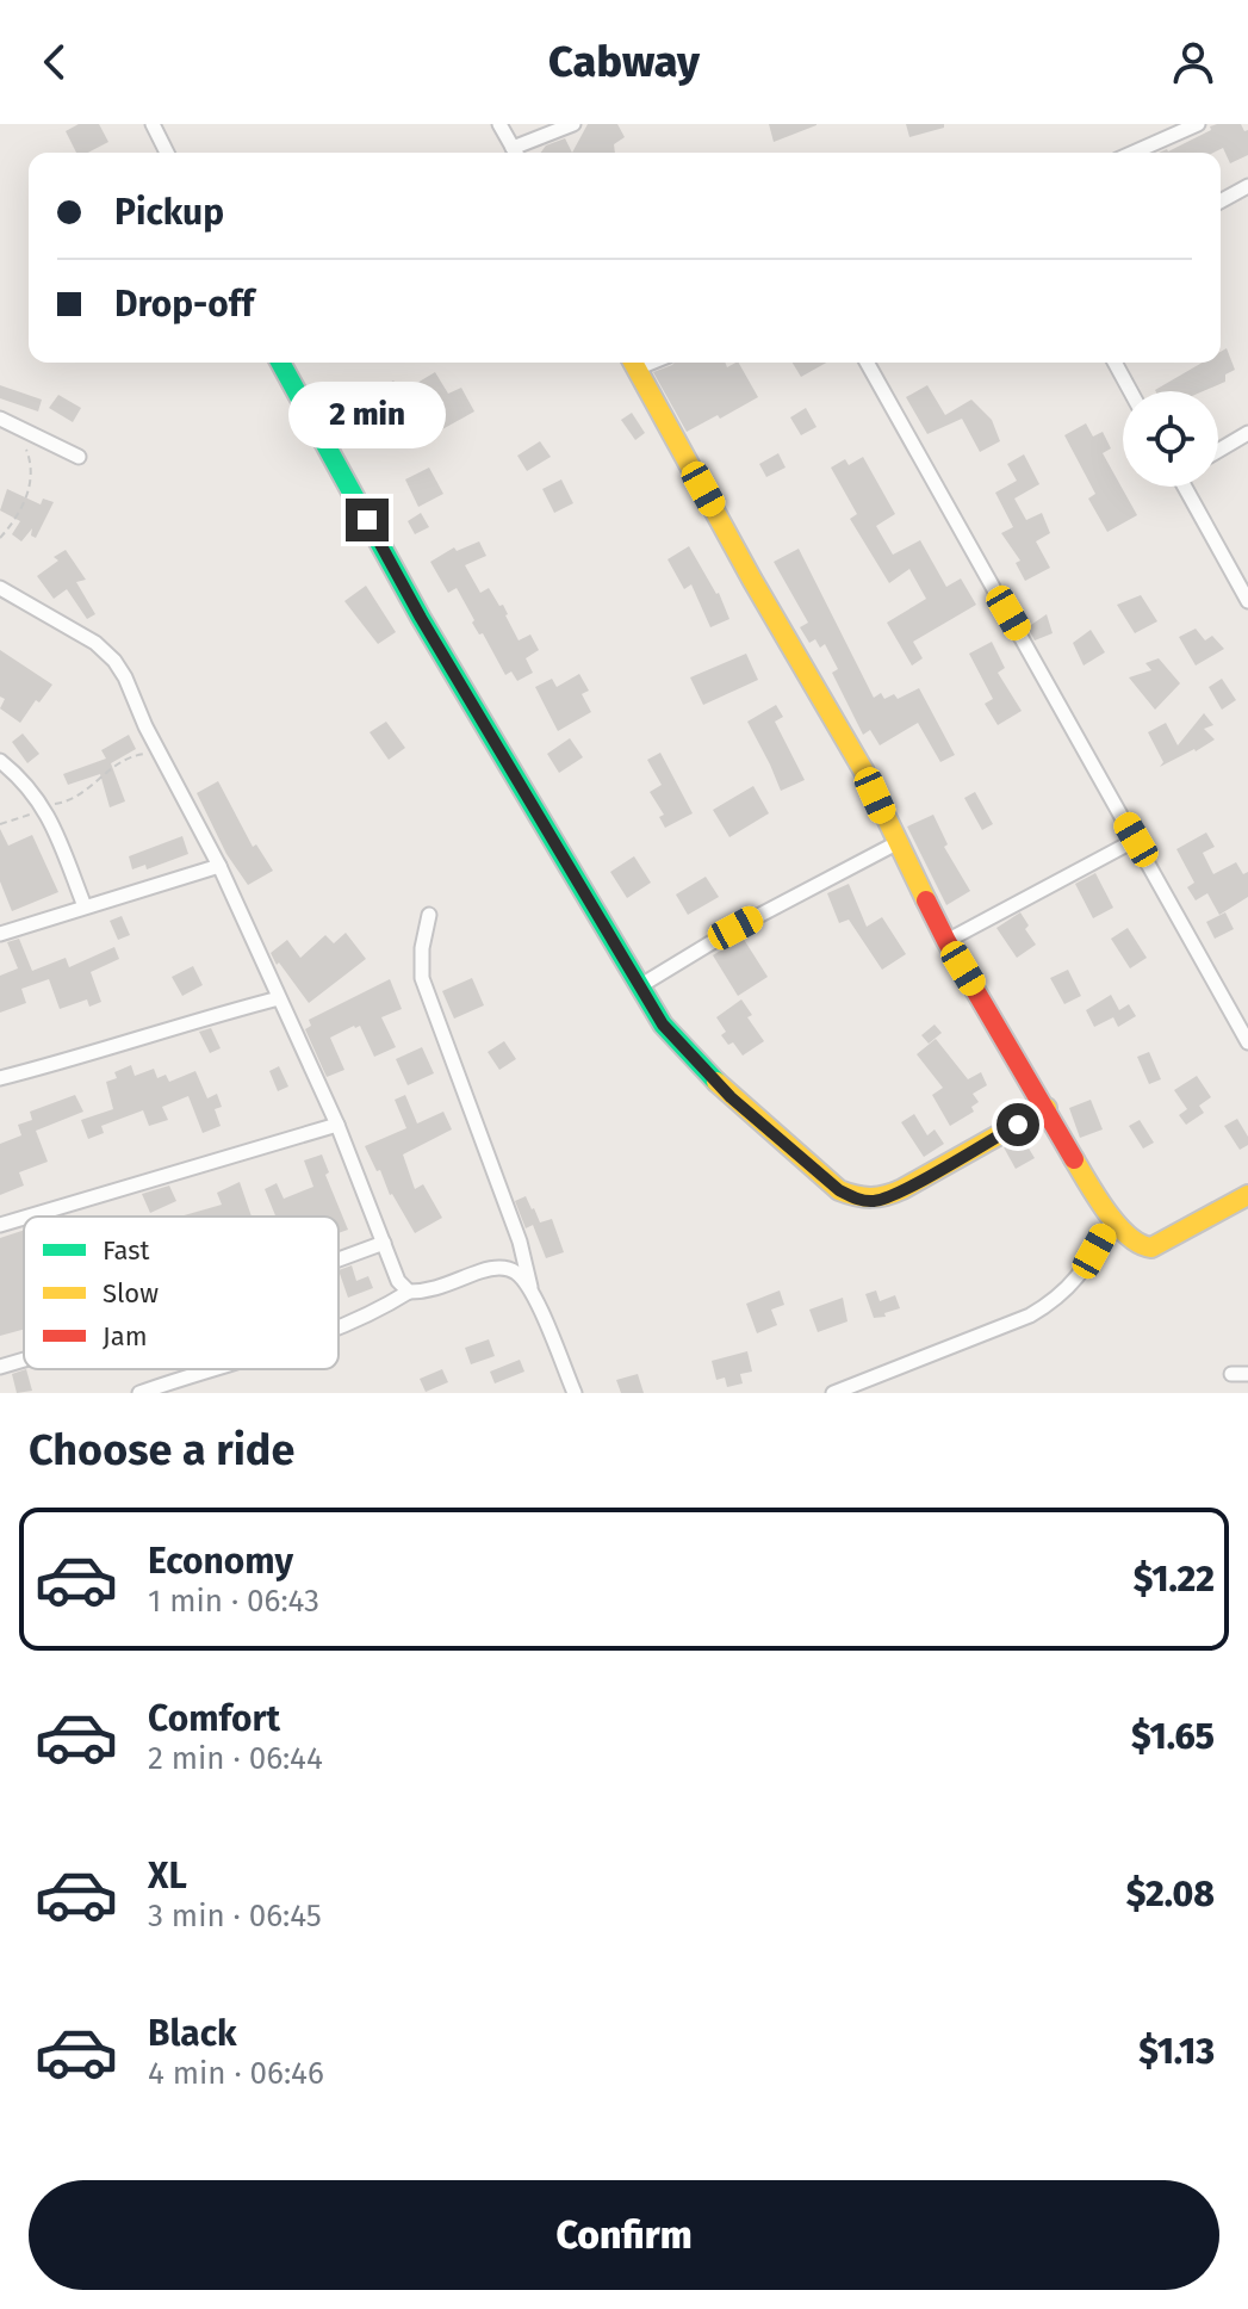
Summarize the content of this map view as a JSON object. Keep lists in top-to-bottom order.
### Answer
{
  "legend": ["Fast", "Slow", "Jam"],
  "page": {
    "header": "Cabway",
    "banner": ["Pickup", "Drop-off"],
    "bubble": "2 min",
    "heading": "Choose a ride",
    "list": [
      {
        "name": "Economy",
        "note": "1 min · 06:43",
        "value": "$1.22"
      },
      {
        "name": "Comfort",
        "note": "2 min · 06:44",
        "value": "$1.65"
      },
      {
        "name": "XL",
        "note": "3 min · 06:45",
        "value": "$2.08"
      },
      {
        "name": "Black",
        "note": "4 min · 06:46",
        "value": "$1.13"
      }
    ],
    "buttons": "Confirm"
  }
}
